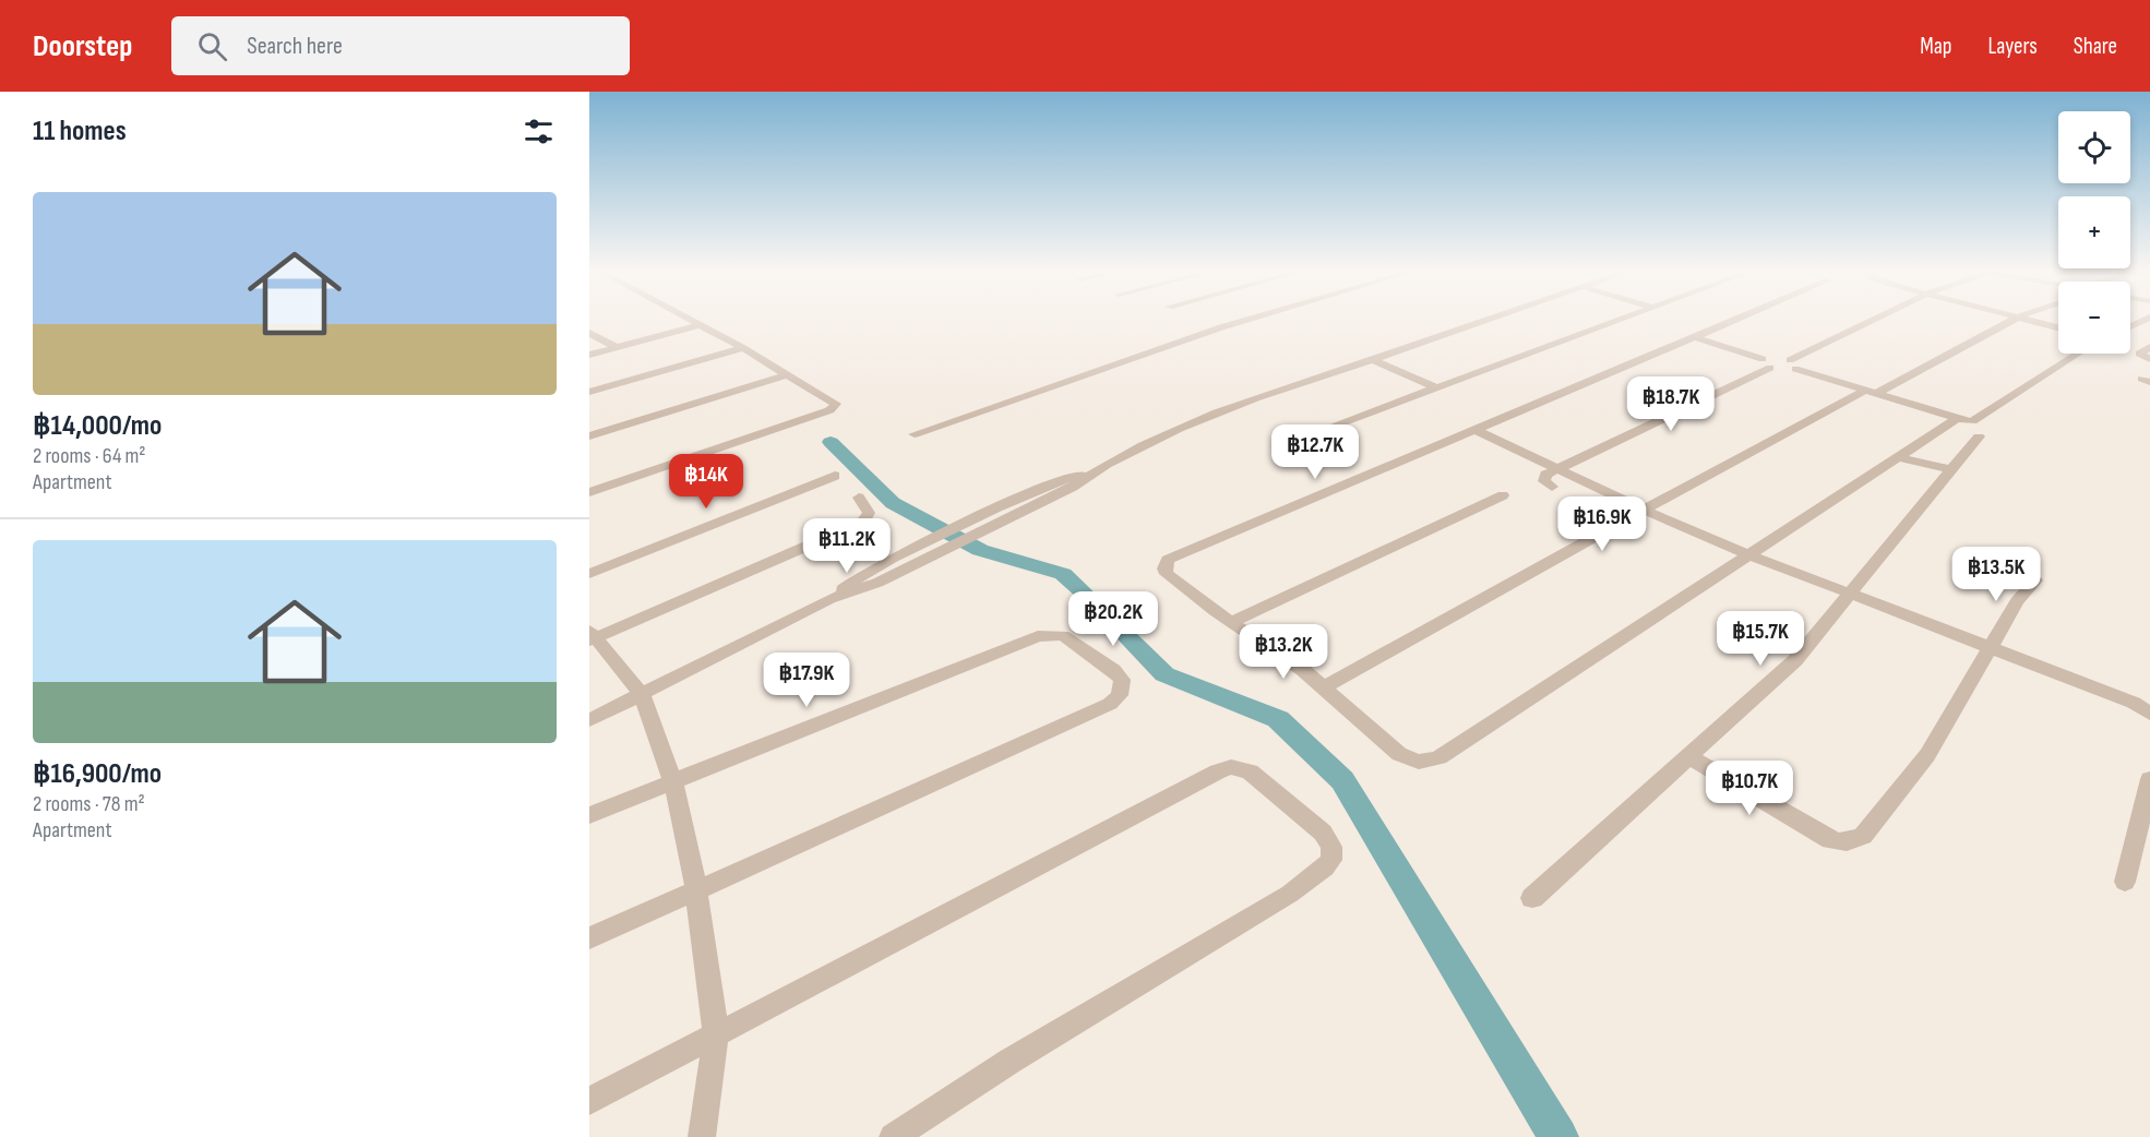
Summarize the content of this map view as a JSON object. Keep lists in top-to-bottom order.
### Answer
{
  "page": {
    "header": "Doorstep",
    "search": "Search here",
    "nav": ["Map", "Layers", "Share"],
    "heading": "11 homes",
    "map_buttons": ["+", "−"],
    "list": [
      {
        "name": "฿14,000/mo",
        "note": "2 rooms · 64 m² · Apartment"
      },
      {
        "name": "฿16,900/mo",
        "note": "2 rooms · 78 m² · Apartment"
      }
    ],
    "price": [
      "฿18.7K",
      "฿12.7K",
      "฿14K",
      "฿16.9K",
      "฿11.2K",
      "฿13.5K",
      "฿20.2K",
      "฿15.7K",
      "฿13.2K",
      "฿17.9K",
      "฿10.7K"
    ]
  }
}
